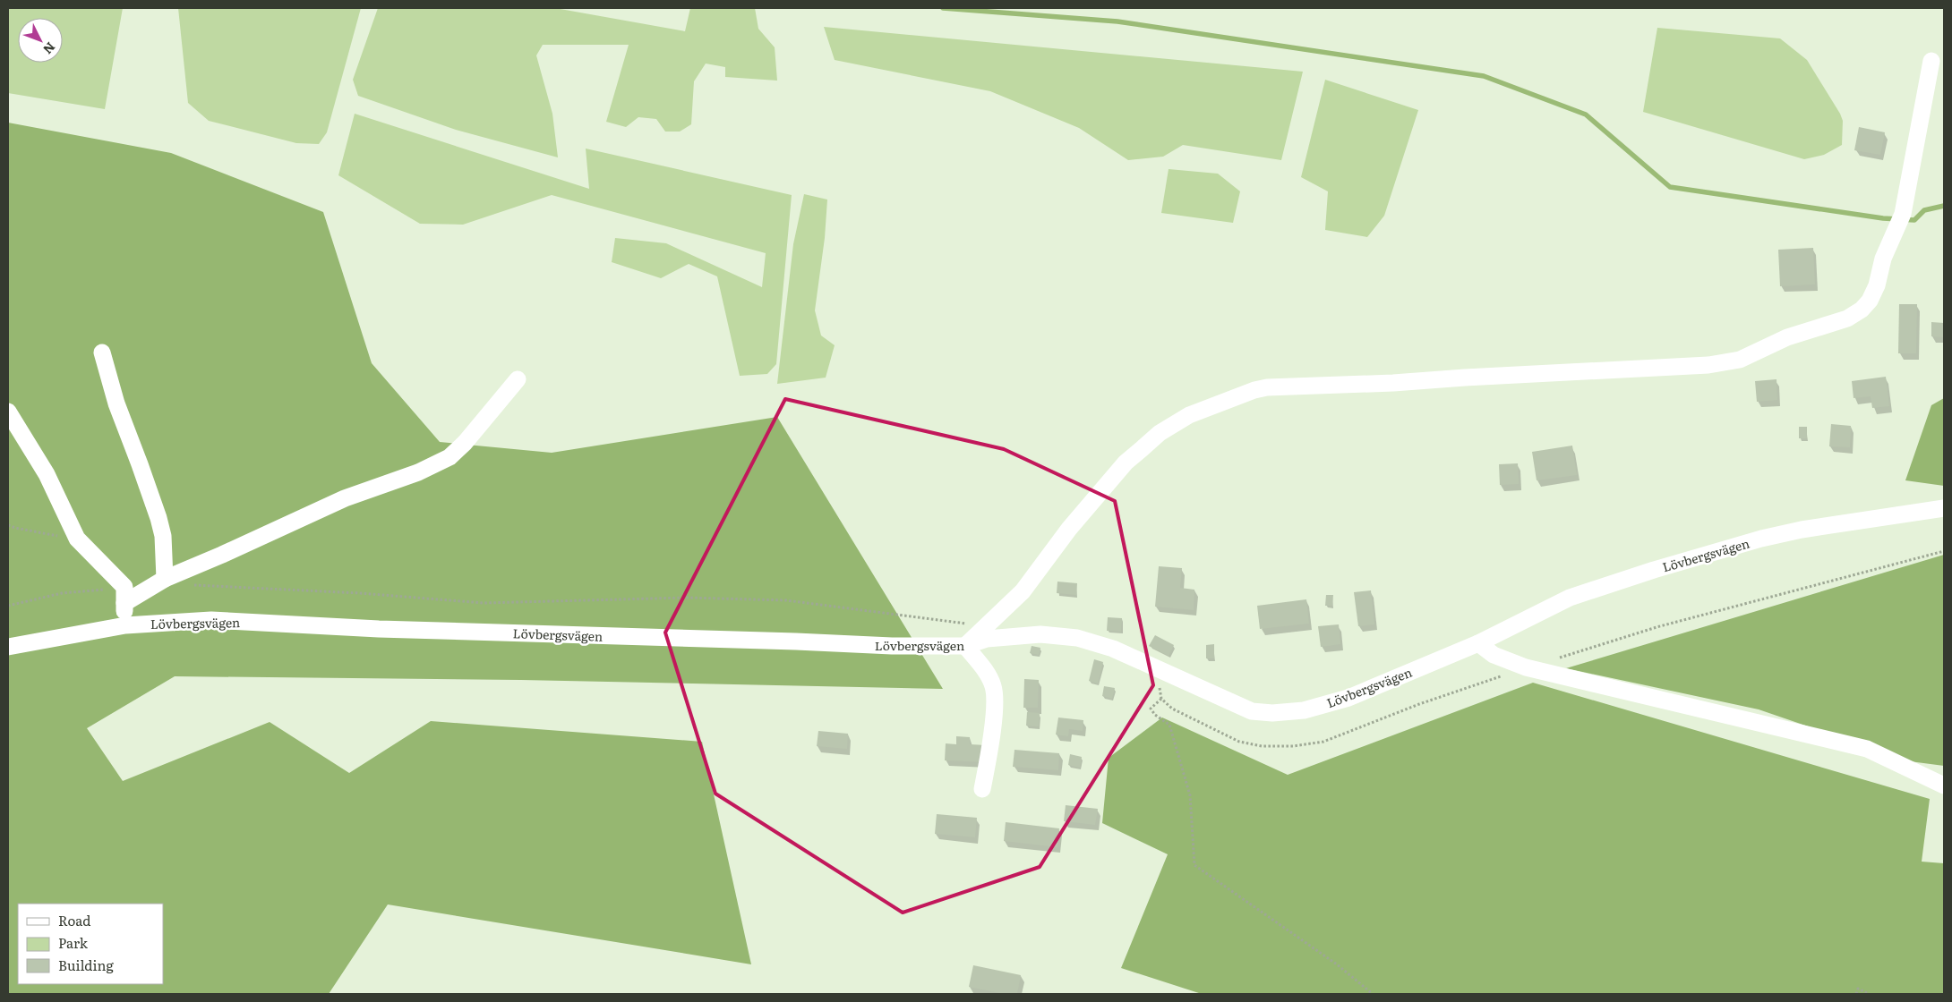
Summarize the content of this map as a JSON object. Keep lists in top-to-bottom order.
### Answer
{
  "streets": {
    "street": ["Lövbergsvägen"]
  },
  "legend": ["Road", "Park", "Building"],
  "north": "bottom right"
}
